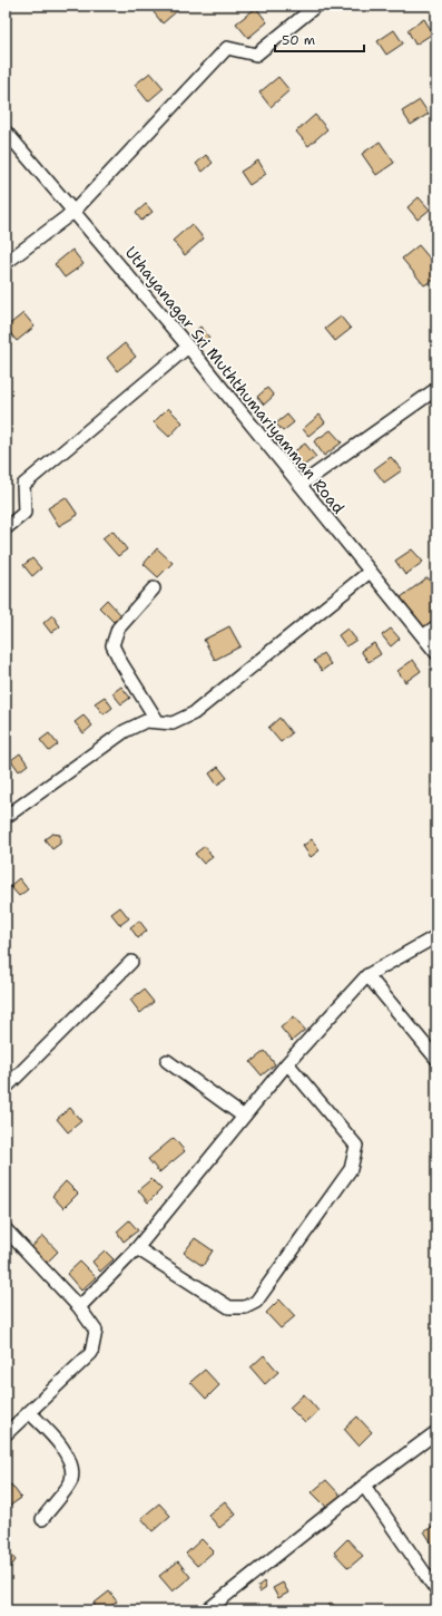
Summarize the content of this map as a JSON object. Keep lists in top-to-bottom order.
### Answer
{
  "streets": {
    "street": ["Uthayanagar Sri Muththumariyamman Road"]
  },
  "scale_bar": "50 m"
}
